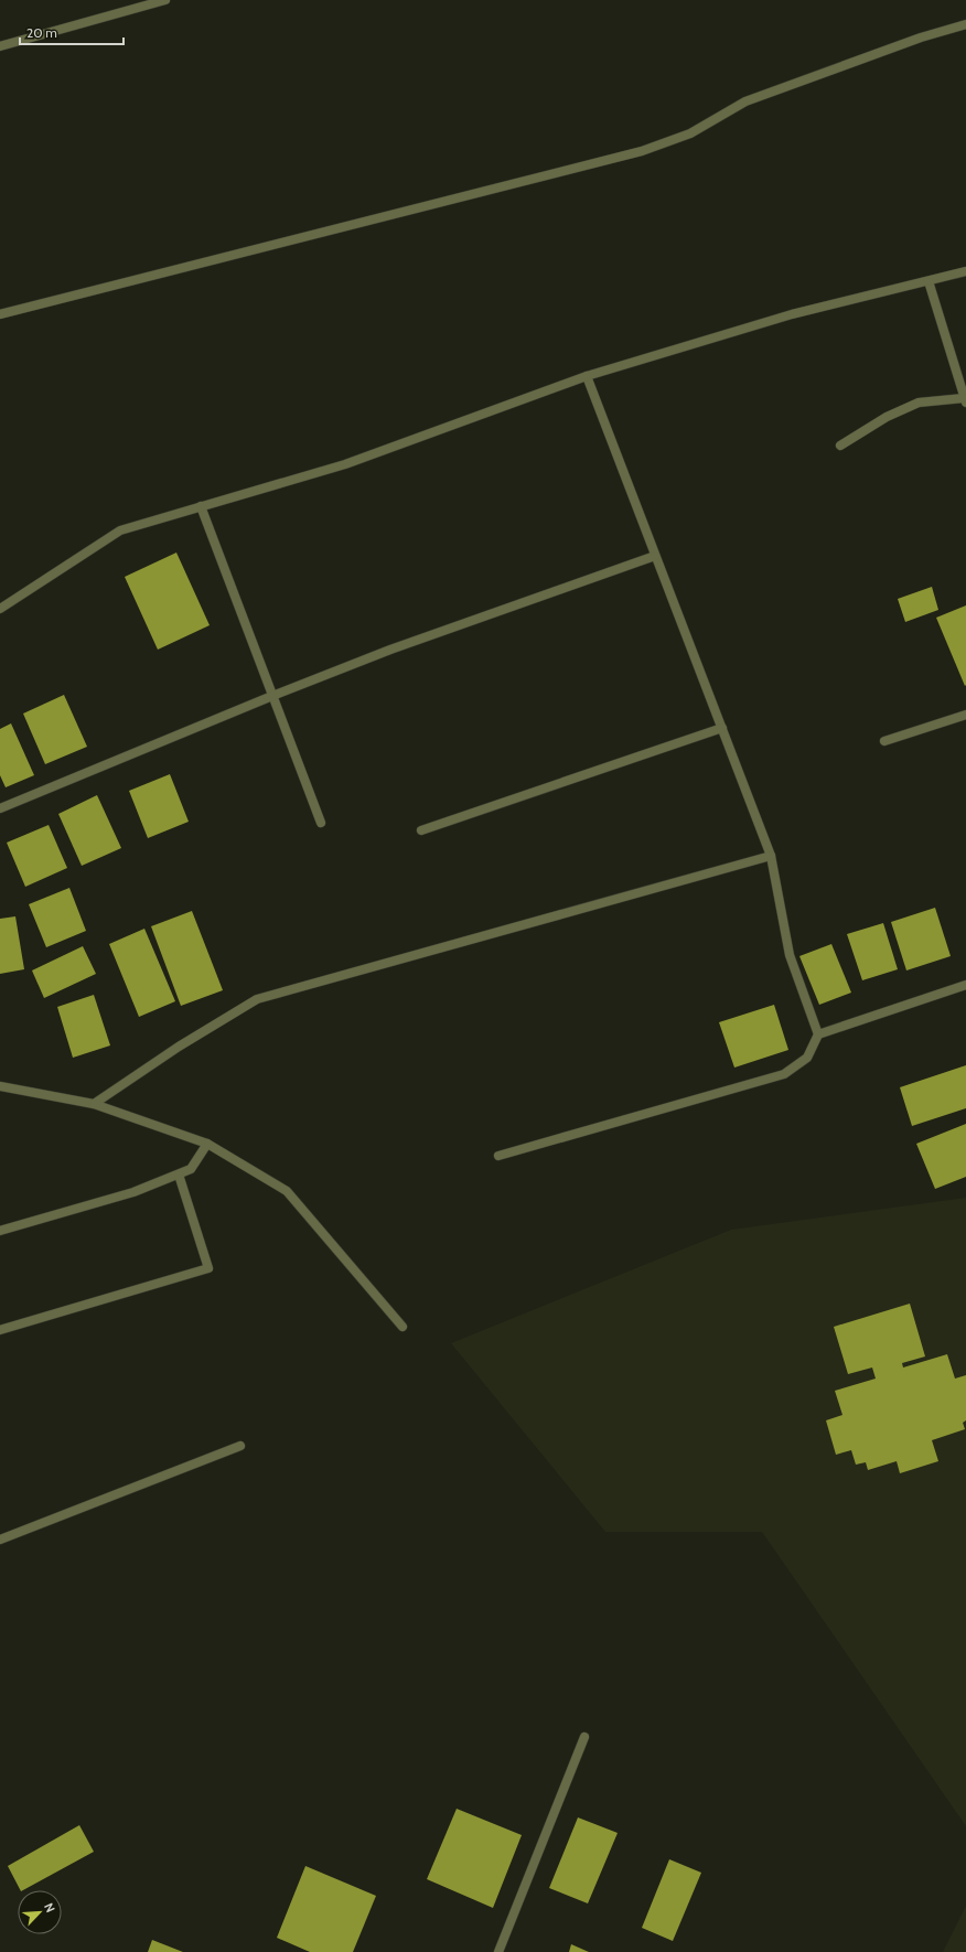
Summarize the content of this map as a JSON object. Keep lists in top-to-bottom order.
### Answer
{
  "scale_bar": "20 m",
  "north": "top right"
}
